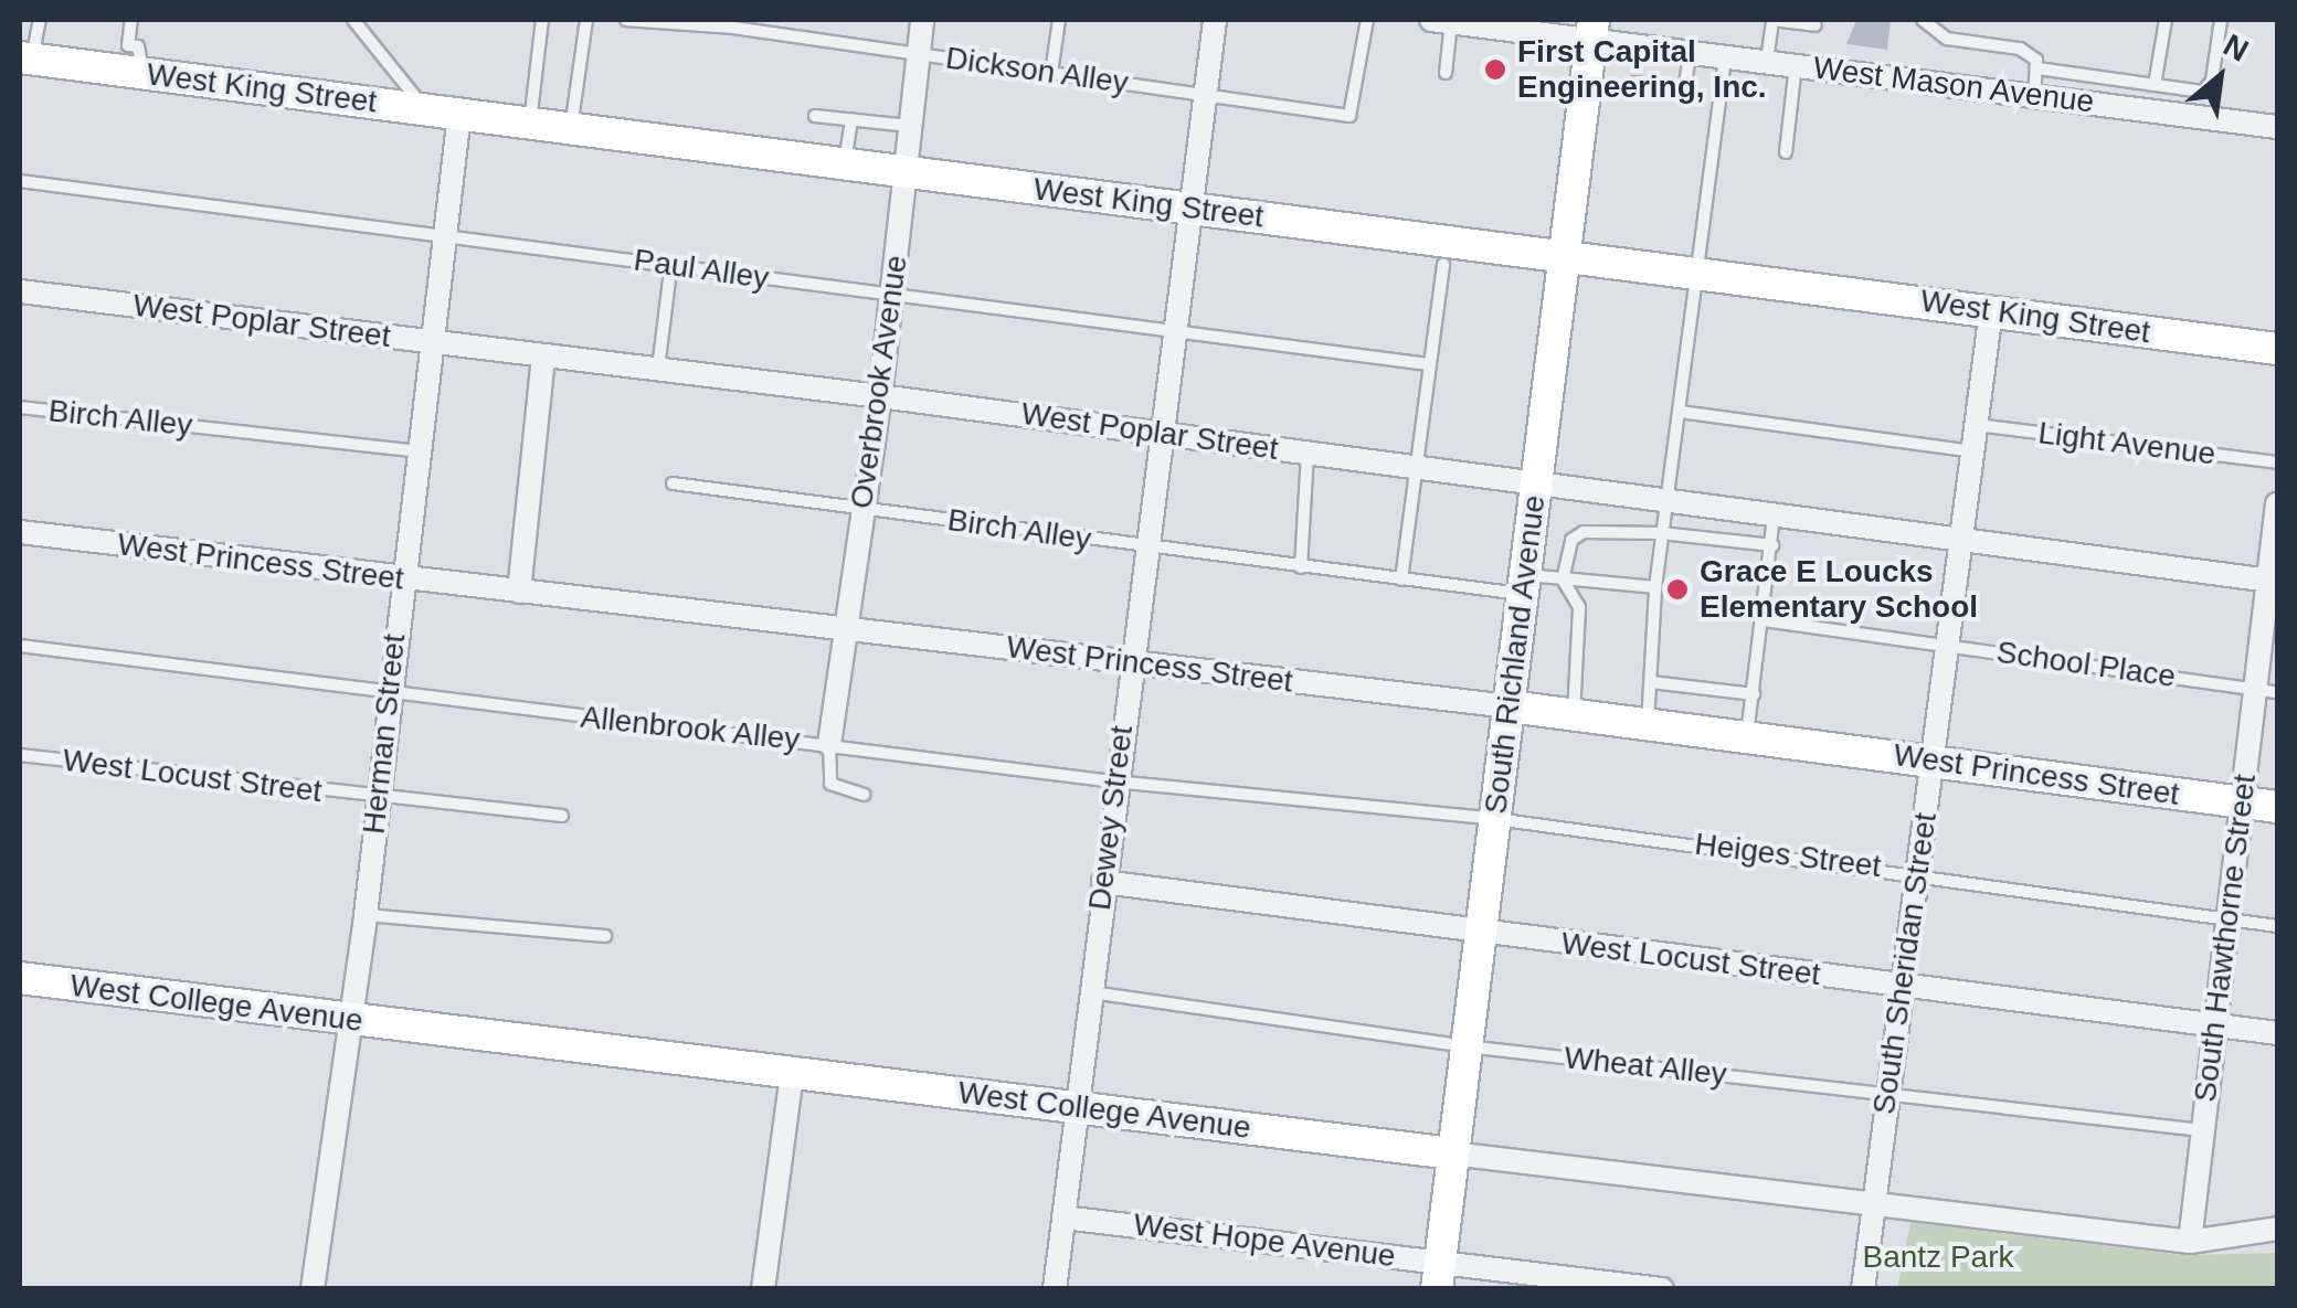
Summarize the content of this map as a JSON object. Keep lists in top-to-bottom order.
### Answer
{
  "streets": {
    "street": [
      "West Mason Avenue",
      "West King Street",
      "West Poplar Street",
      "Overbrook Avenue",
      "West Princess Street",
      "South Richland Avenue",
      "Herman Street",
      "West Locust Street",
      "Dewey Street",
      "South Hawthorne Street",
      "South Sheridan Street",
      "West College Avenue",
      "West Hope Avenue"
    ],
    "lane": [
      "Dickson Alley",
      "Paul Alley",
      "Birch Alley",
      "Light Avenue",
      "School Place",
      "Allenbrook Alley",
      "Heiges Street",
      "Wheat Alley"
    ]
  },
  "crossings": [
    ["Dickson Alley", "Overbrook Avenue"],
    ["Dickson Alley", "Dewey Street"],
    ["West Mason Avenue", "South Richland Avenue"],
    ["West King Street", "Overbrook Avenue"],
    ["West King Street", "South Richland Avenue"],
    ["West King Street", "Herman Street"],
    ["West King Street", "Dewey Street"],
    ["West King Street", "South Sheridan Street"],
    ["Paul Alley", "Overbrook Avenue"],
    ["Paul Alley", "Herman Street"],
    ["Paul Alley", "Dewey Street"],
    ["West Poplar Street", "Overbrook Avenue"],
    ["West Poplar Street", "South Richland Avenue"],
    ["West Poplar Street", "Herman Street"],
    ["West Poplar Street", "Dewey Street"],
    ["West Poplar Street", "South Hawthorne Street"],
    ["West Poplar Street", "South Sheridan Street"],
    ["Overbrook Avenue", "Birch Alley"],
    ["Overbrook Avenue", "West Princess Street"],
    ["Overbrook Avenue", "Allenbrook Alley"],
    ["Birch Alley", "Herman Street"],
    ["Birch Alley", "Dewey Street"],
    ["Light Avenue", "South Sheridan Street"],
    ["West Princess Street", "South Richland Avenue"],
    ["West Princess Street", "Herman Street"],
    ["West Princess Street", "Dewey Street"],
    ["West Princess Street", "South Hawthorne Street"],
    ["West Princess Street", "South Sheridan Street"],
    ["South Richland Avenue", "West Locust Street"],
    ["South Richland Avenue", "Heiges Street"],
    ["South Richland Avenue", "West College Avenue"],
    ["South Richland Avenue", "Wheat Alley"],
    ["South Richland Avenue", "West Hope Avenue"],
    ["School Place", "South Hawthorne Street"],
    ["School Place", "South Sheridan Street"],
    ["Allenbrook Alley", "Herman Street"],
    ["Allenbrook Alley", "Dewey Street"],
    ["Allenbrook Alley", "Heiges Street"],
    ["Herman Street", "West Locust Street"],
    ["Herman Street", "West College Avenue"],
    ["West Locust Street", "Dewey Street"],
    ["West Locust Street", "South Hawthorne Street"],
    ["West Locust Street", "South Sheridan Street"],
    ["Dewey Street", "West College Avenue"],
    ["Dewey Street", "Wheat Alley"],
    ["Dewey Street", "West Hope Avenue"],
    ["Heiges Street", "South Hawthorne Street"],
    ["Heiges Street", "South Sheridan Street"],
    ["South Hawthorne Street", "West College Avenue"],
    ["South Hawthorne Street", "Wheat Alley"],
    ["South Sheridan Street", "West College Avenue"],
    ["South Sheridan Street", "Wheat Alley"]
  ],
  "parks": ["Bantz Park"],
  "places": ["First Capital Engineering, Inc.", "Grace E Loucks Elementary School"],
  "north": "top right"
}
